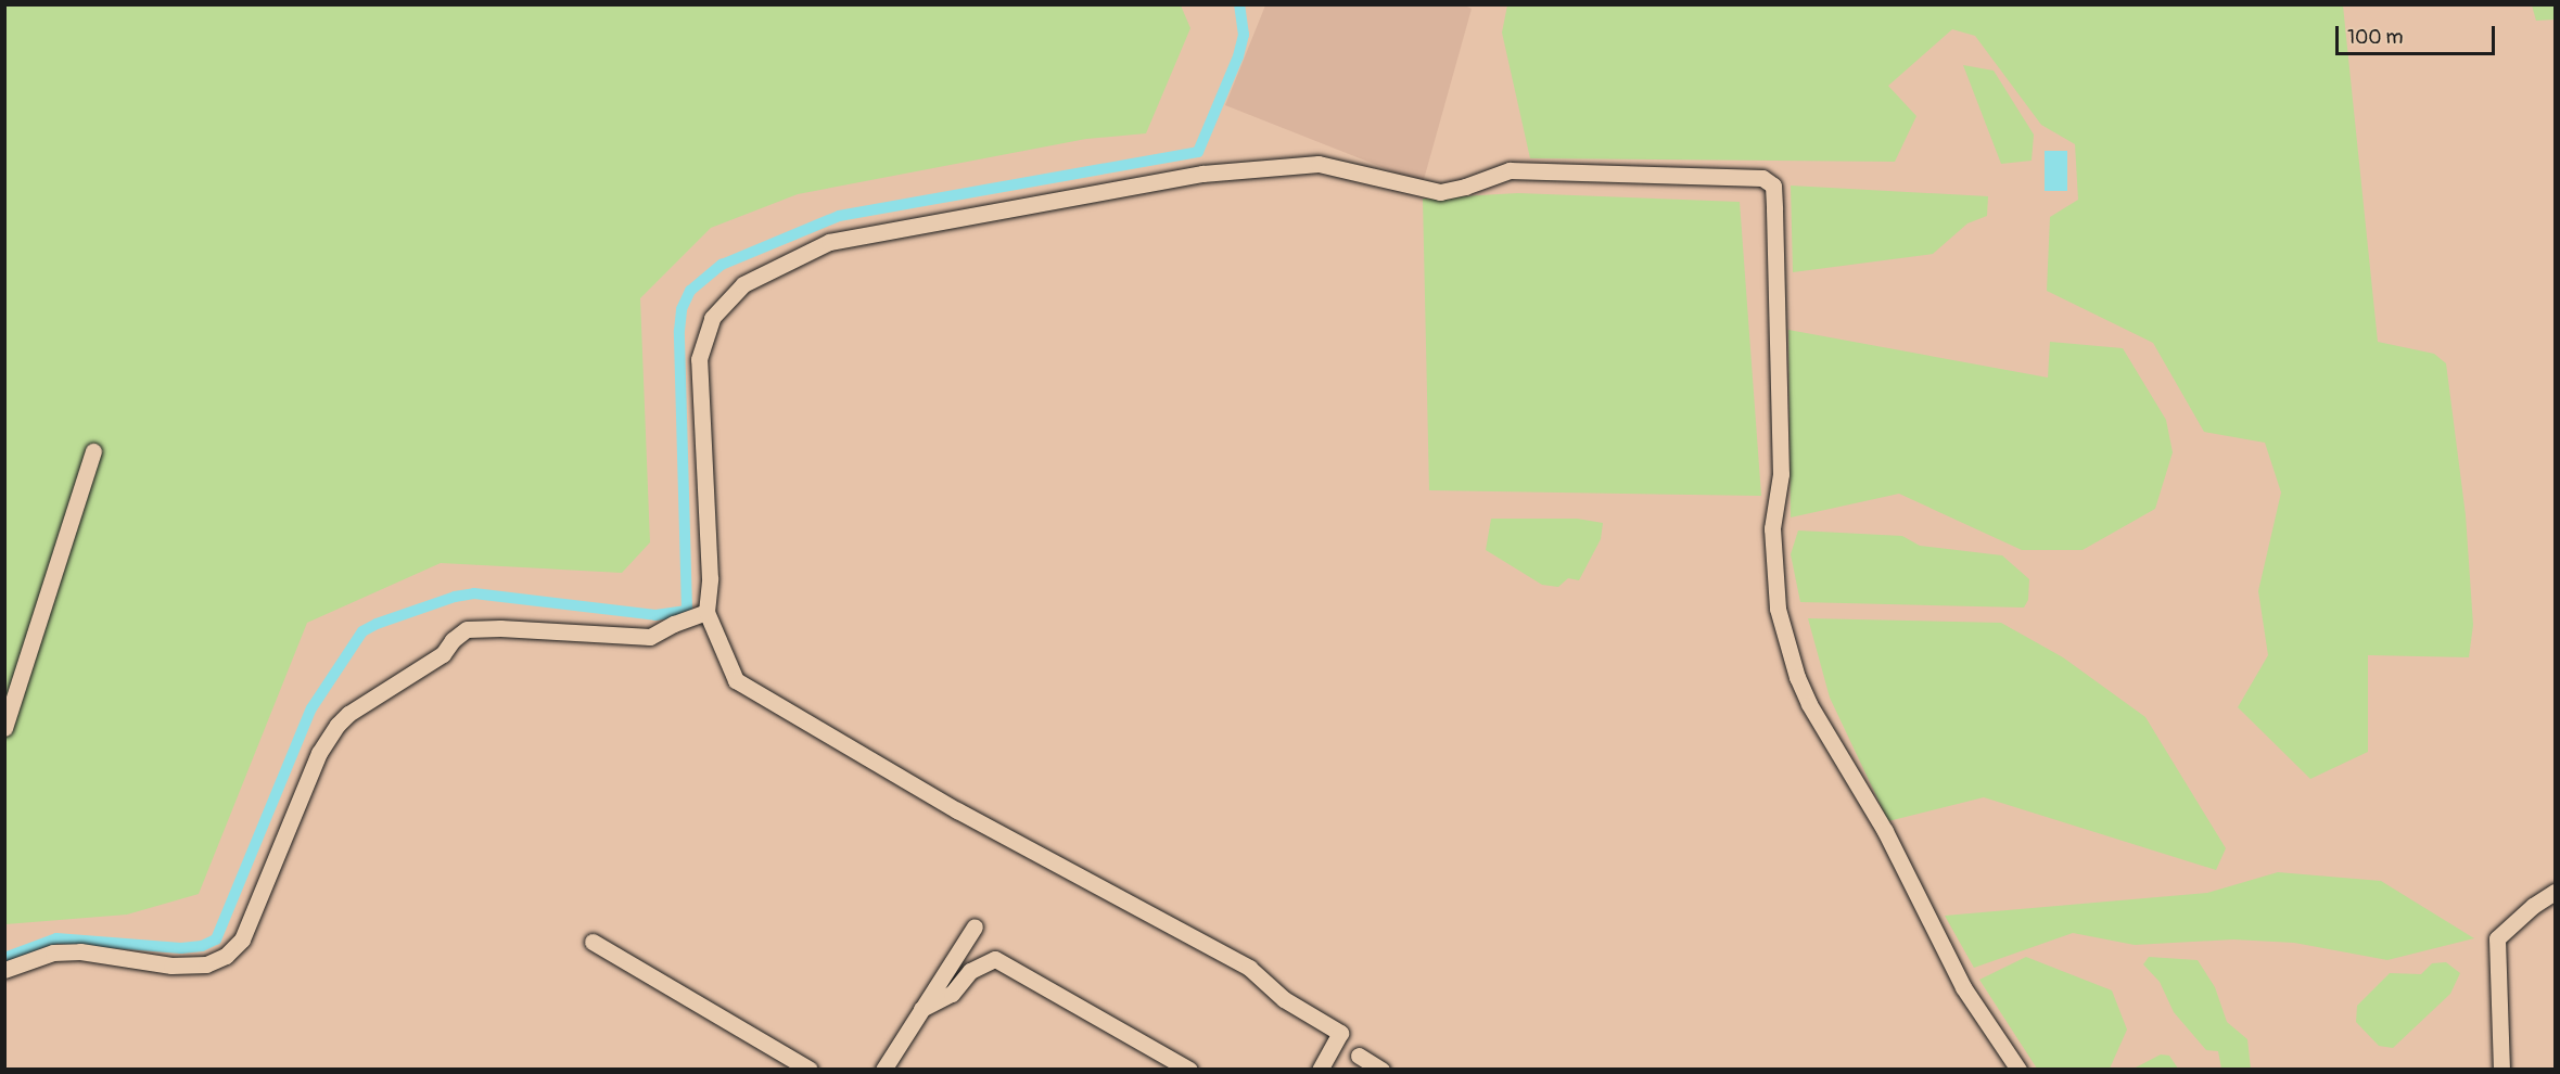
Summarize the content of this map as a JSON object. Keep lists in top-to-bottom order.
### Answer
{
  "scale_bar": "100 m"
}
